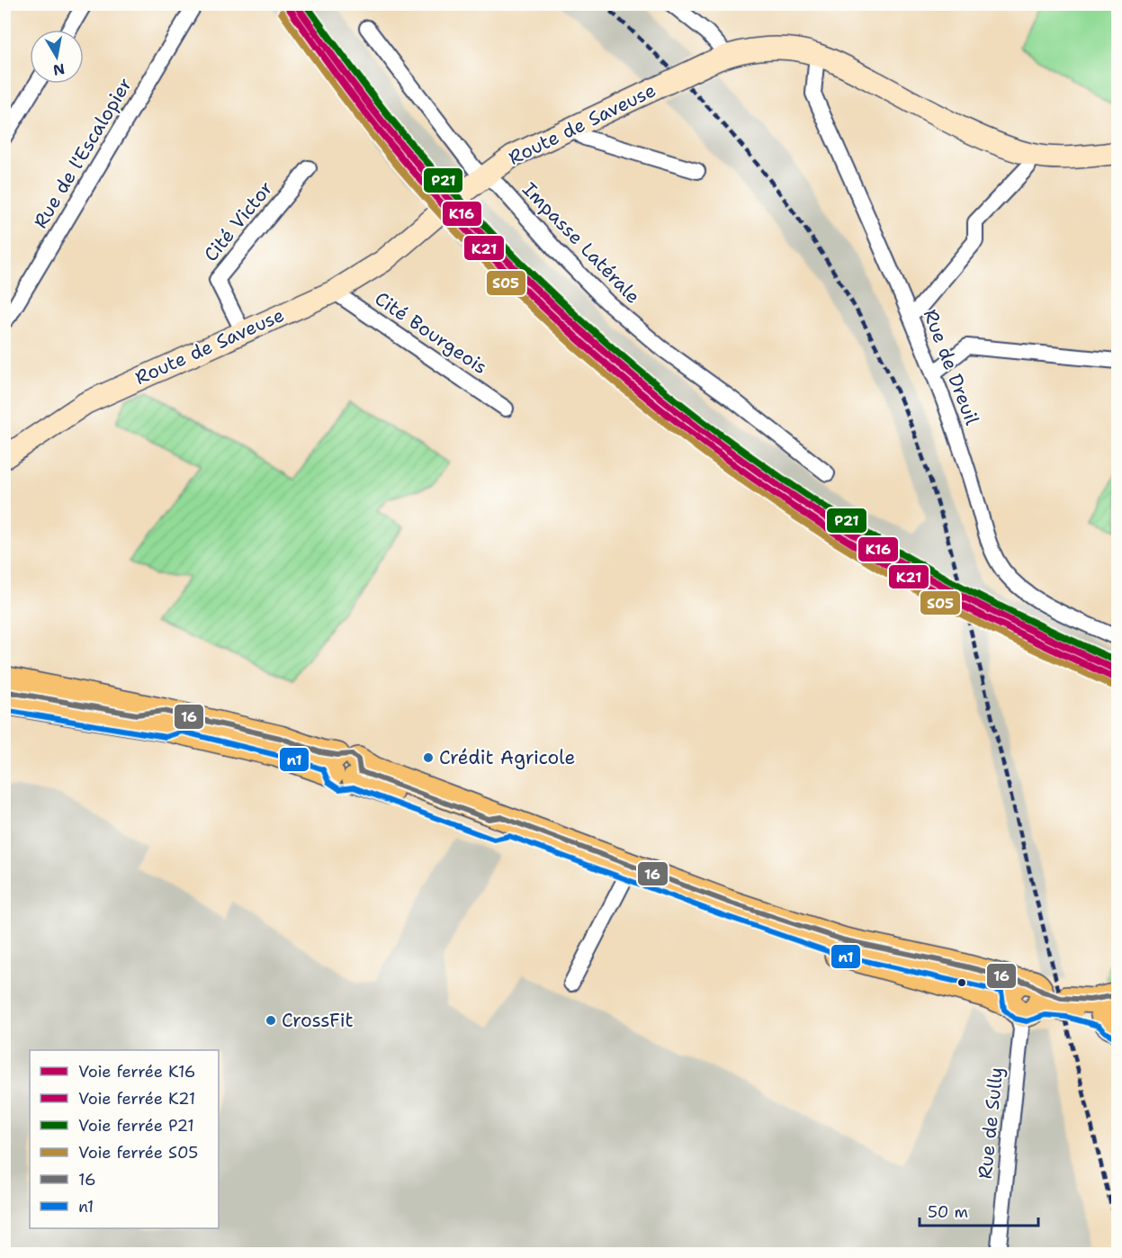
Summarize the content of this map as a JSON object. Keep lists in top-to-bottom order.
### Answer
{
  "streets": {
    "main road": ["Route de Saveuse"],
    "street": [
      "Rue de l'Escalopier",
      "Cité Victor",
      "Impasse Latérale",
      "Cité Bourgeois",
      "Rue de Dreuil",
      "Rue de Sully"
    ]
  },
  "crossings": [
    ["Route de Saveuse", "Cité Victor"],
    ["Route de Saveuse", "Impasse Latérale"],
    ["Route de Saveuse", "Cité Bourgeois"],
    ["Route de Saveuse", "Rue de Dreuil"]
  ],
  "places": ["Crédit Agricole", "CrossFit"],
  "lines": [
    "rail line K16",
    "rail line P21",
    "rail line K21",
    "rail line S05",
    "transit line 16",
    "transit line n1"
  ],
  "legend": [
    "Voie ferrée K16",
    "Voie ferrée K21",
    "Voie ferrée P21",
    "Voie ferrée S05",
    "16",
    "n1"
  ],
  "scale_bar": "50 m",
  "north": "bottom"
}
